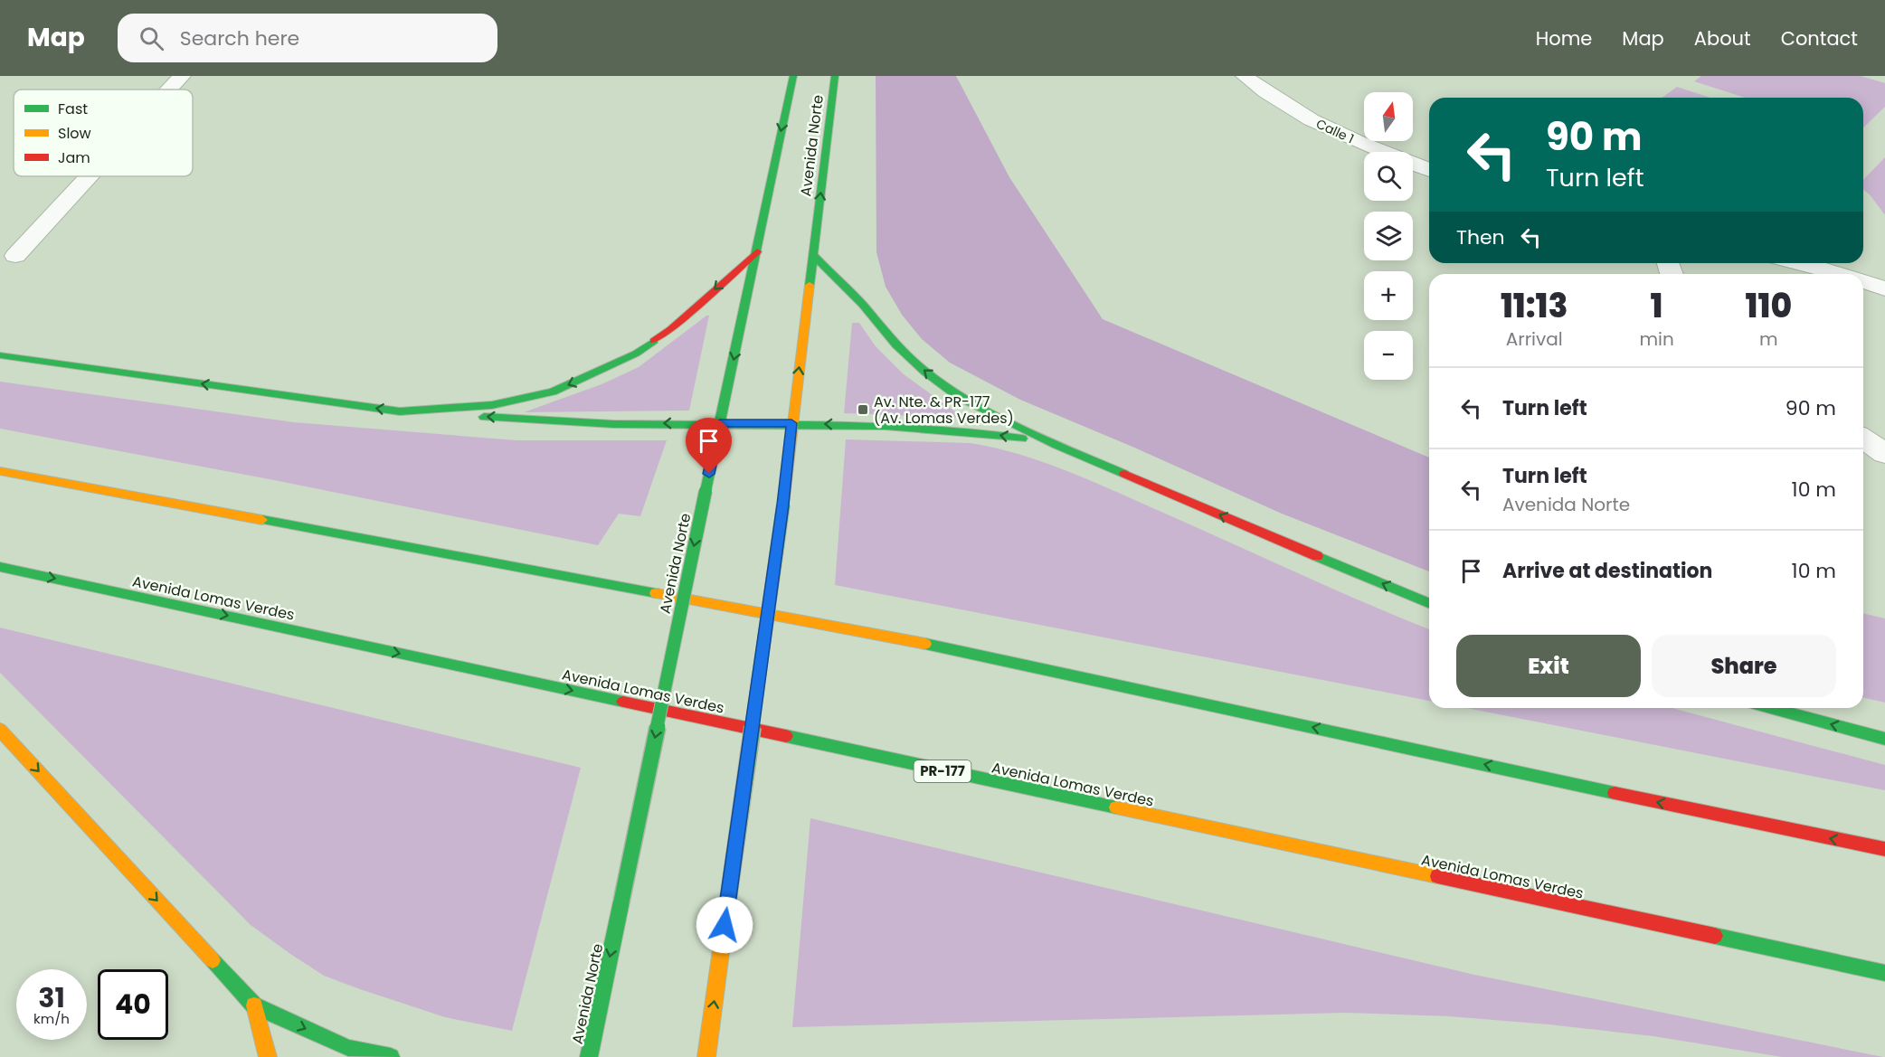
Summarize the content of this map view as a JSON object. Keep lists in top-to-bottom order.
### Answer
{
  "streets": {
    "main road": ["Avenida Norte", "Avenida Lomas Verdes", "PR-177"],
    "street": ["Calle 1"]
  },
  "one_way": ["Avenida Lomas Verdes"],
  "places": {
    "transit": ["Av. Nte. & PR-177 (Av. Lomas Verdes)"]
  },
  "legend": ["Fast", "Slow", "Jam"],
  "north": "top",
  "page": {
    "header": "Map",
    "search": "Search here",
    "nav": [
      "Home",
      "Map",
      "About",
      "Contact"
    ],
    "map_buttons": ["+", "−"],
    "turn": ["90 m", "Turn left"],
    "then": "Then",
    "eta": [
      "11:13",
      "Arrival",
      "1",
      "min",
      "110",
      "m"
    ],
    "list": [
      {
        "name": "Turn left",
        "value": "90 m"
      },
      {
        "name": "Turn left",
        "note": "Avenida Norte",
        "value": "10 m"
      },
      {
        "name": "Arrive at destination",
        "value": "10 m"
      }
    ],
    "buttons": ["Exit", "Share"],
    "speed": "31 km/h",
    "limit": "40"
  }
}
